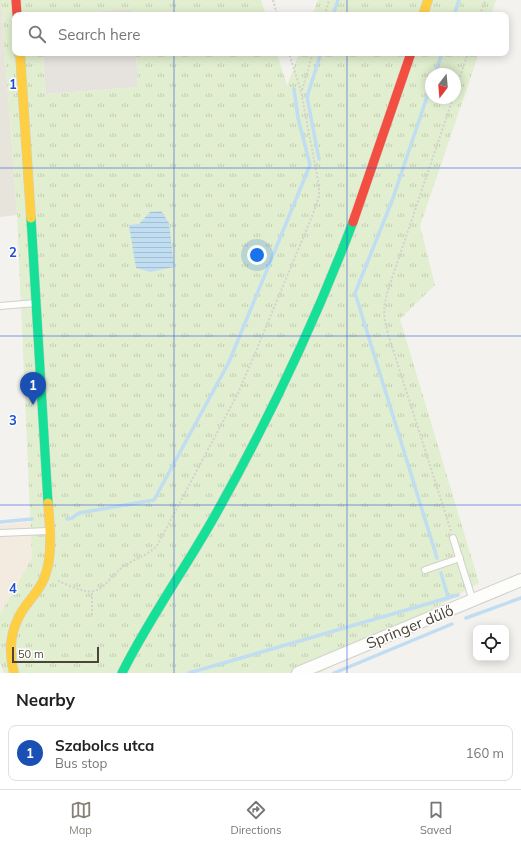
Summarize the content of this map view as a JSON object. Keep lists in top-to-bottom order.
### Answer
{
  "streets": {
    "street": ["Springer dűlő"]
  },
  "scale_bar": "50 m",
  "north": "bottom",
  "page": {
    "search": "Search here",
    "pins": "1",
    "scale": "50 m",
    "heading": "Nearby",
    "list": [
      {
        "mark": "1",
        "name": "Szabolcs utca",
        "note": "Bus stop",
        "value": "160 m"
      }
    ],
    "nav": ["Map", "Directions", "Saved"]
  },
  "grid": {
    "rows": [
      "1",
      "2",
      "3",
      "4"
    ]
  }
}
